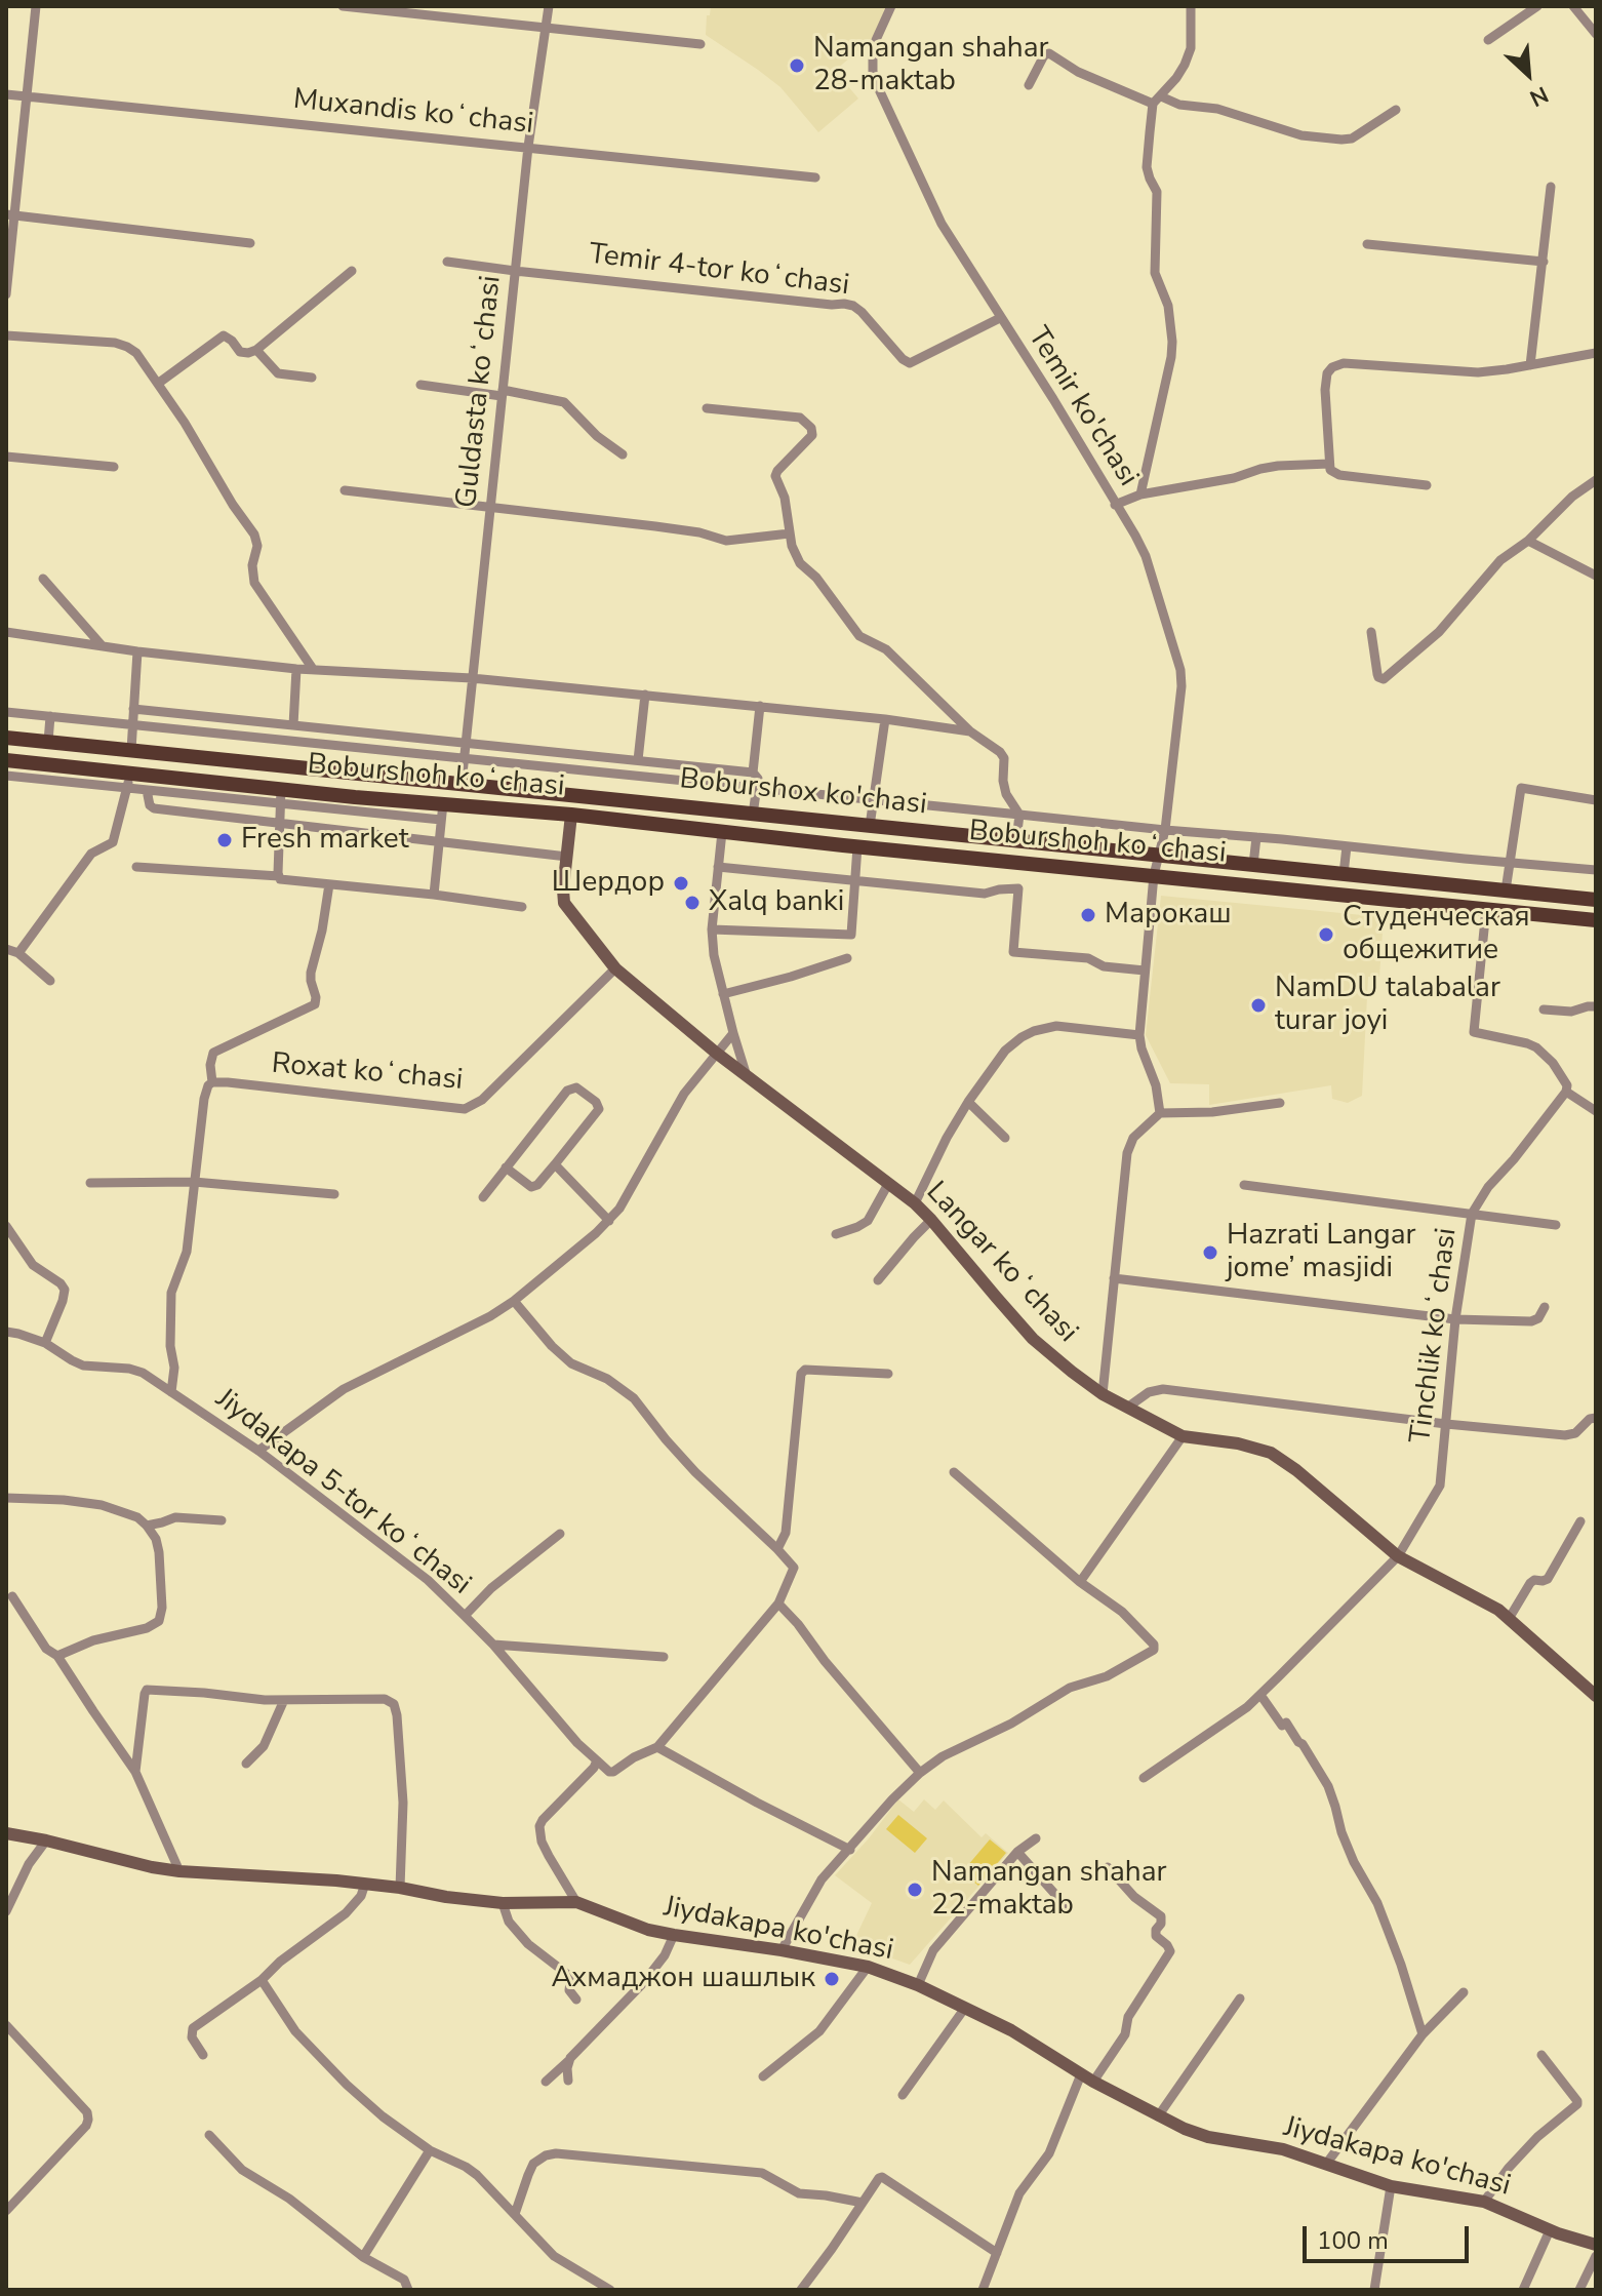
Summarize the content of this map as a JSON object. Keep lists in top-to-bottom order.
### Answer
{
  "streets": {
    "main road": ["Boburshoh koʻchasi", "Boburshox ko'chasi"],
    "street": [
      "Muxandis koʻchasi",
      "Temir 4-tor koʻchasi",
      "Guldasta koʻchasi",
      "Temir ko'chasi",
      "Roxat koʻchasi",
      "Langar koʻchasi",
      "Tinchlik koʻchasi",
      "Jiydakapa 5-tor koʻchasi",
      "Jiydakapa ko'chasi"
    ]
  },
  "crossings": [
    ["Muxandis koʻchasi", "Guldasta koʻchasi"],
    ["Temir 4-tor koʻchasi", "Guldasta koʻchasi"],
    ["Temir 4-tor koʻchasi", "Temir ko'chasi"],
    ["Guldasta koʻchasi", "Boburshox ko'chasi"],
    ["Temir ko'chasi", "Boburshoh koʻchasi"],
    ["Temir ko'chasi", "Boburshox ko'chasi"],
    ["Boburshoh koʻchasi", "Langar koʻchasi"],
    ["Roxat koʻchasi", "Langar koʻchasi"],
    ["Langar koʻchasi", "Tinchlik koʻchasi"]
  ],
  "places": [
    "Namangan shahar 28-maktab",
    "Fresh market",
    "Шердор",
    "Xalq banki",
    "Марокаш",
    "Студенческая общежитие",
    "NamDU talabalar turar joyi",
    "Hazrati Langar jome’ masjidi",
    "Namangan shahar 22-maktab",
    "Ахмаджон шашлык"
  ],
  "scale_bar": "100 m",
  "north": "bottom right"
}
